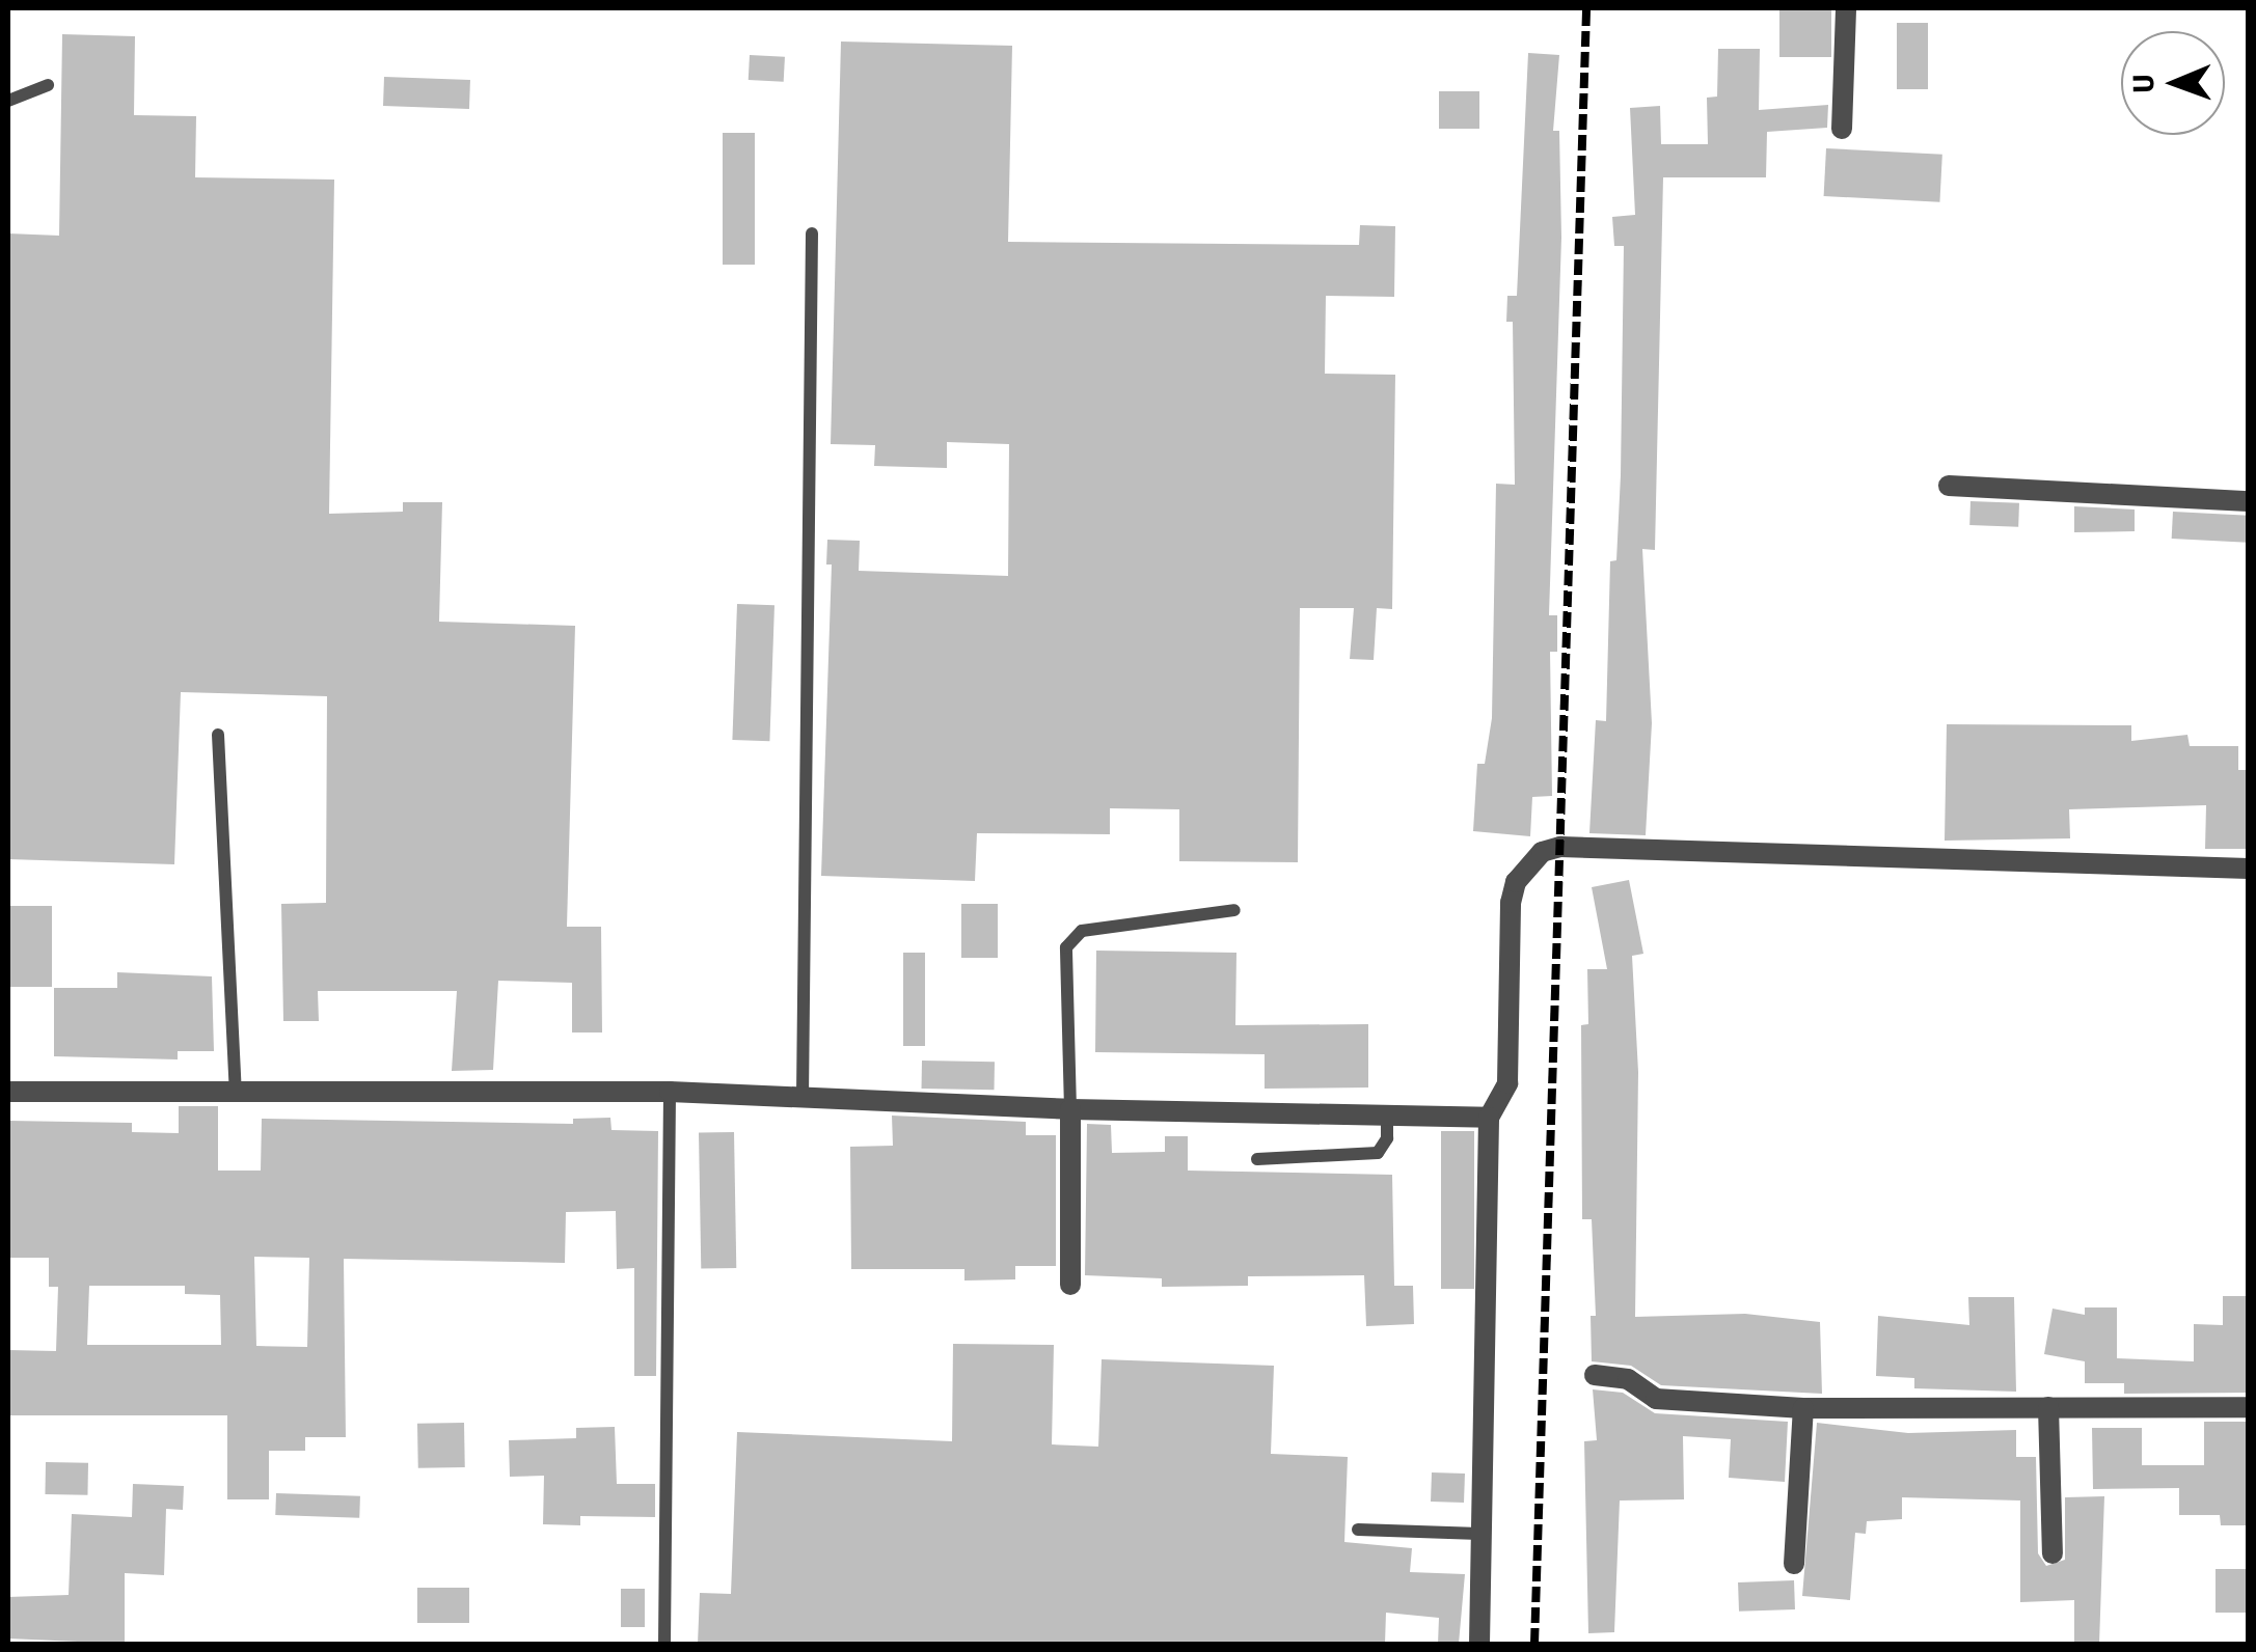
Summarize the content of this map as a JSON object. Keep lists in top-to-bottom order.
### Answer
{
  "north": "left"
}
